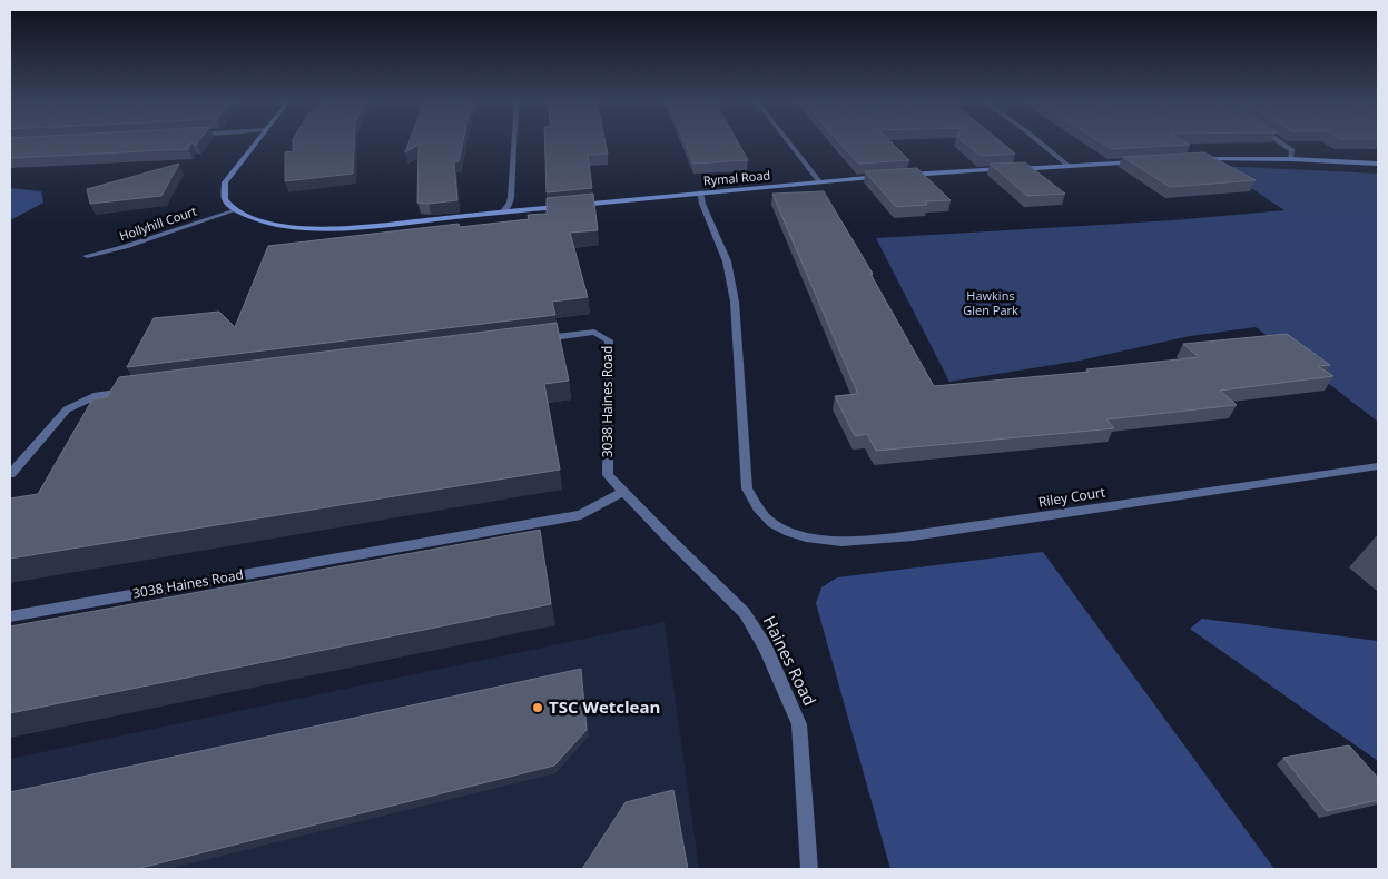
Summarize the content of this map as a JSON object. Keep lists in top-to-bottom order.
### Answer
{
  "streets": {
    "street": [
      "Rymal Road",
      "Hollyhill Court",
      "3038 Haines Road",
      "Riley Court",
      "Haines Road"
    ]
  },
  "crossings": [
    ["Rymal Road", "Hollyhill Court"],
    ["Rymal Road", "Riley Court"],
    ["3038 Haines Road", "Haines Road"]
  ],
  "parks": ["Hawkins Glen Park"],
  "places": ["TSC Wetclean"]
}
